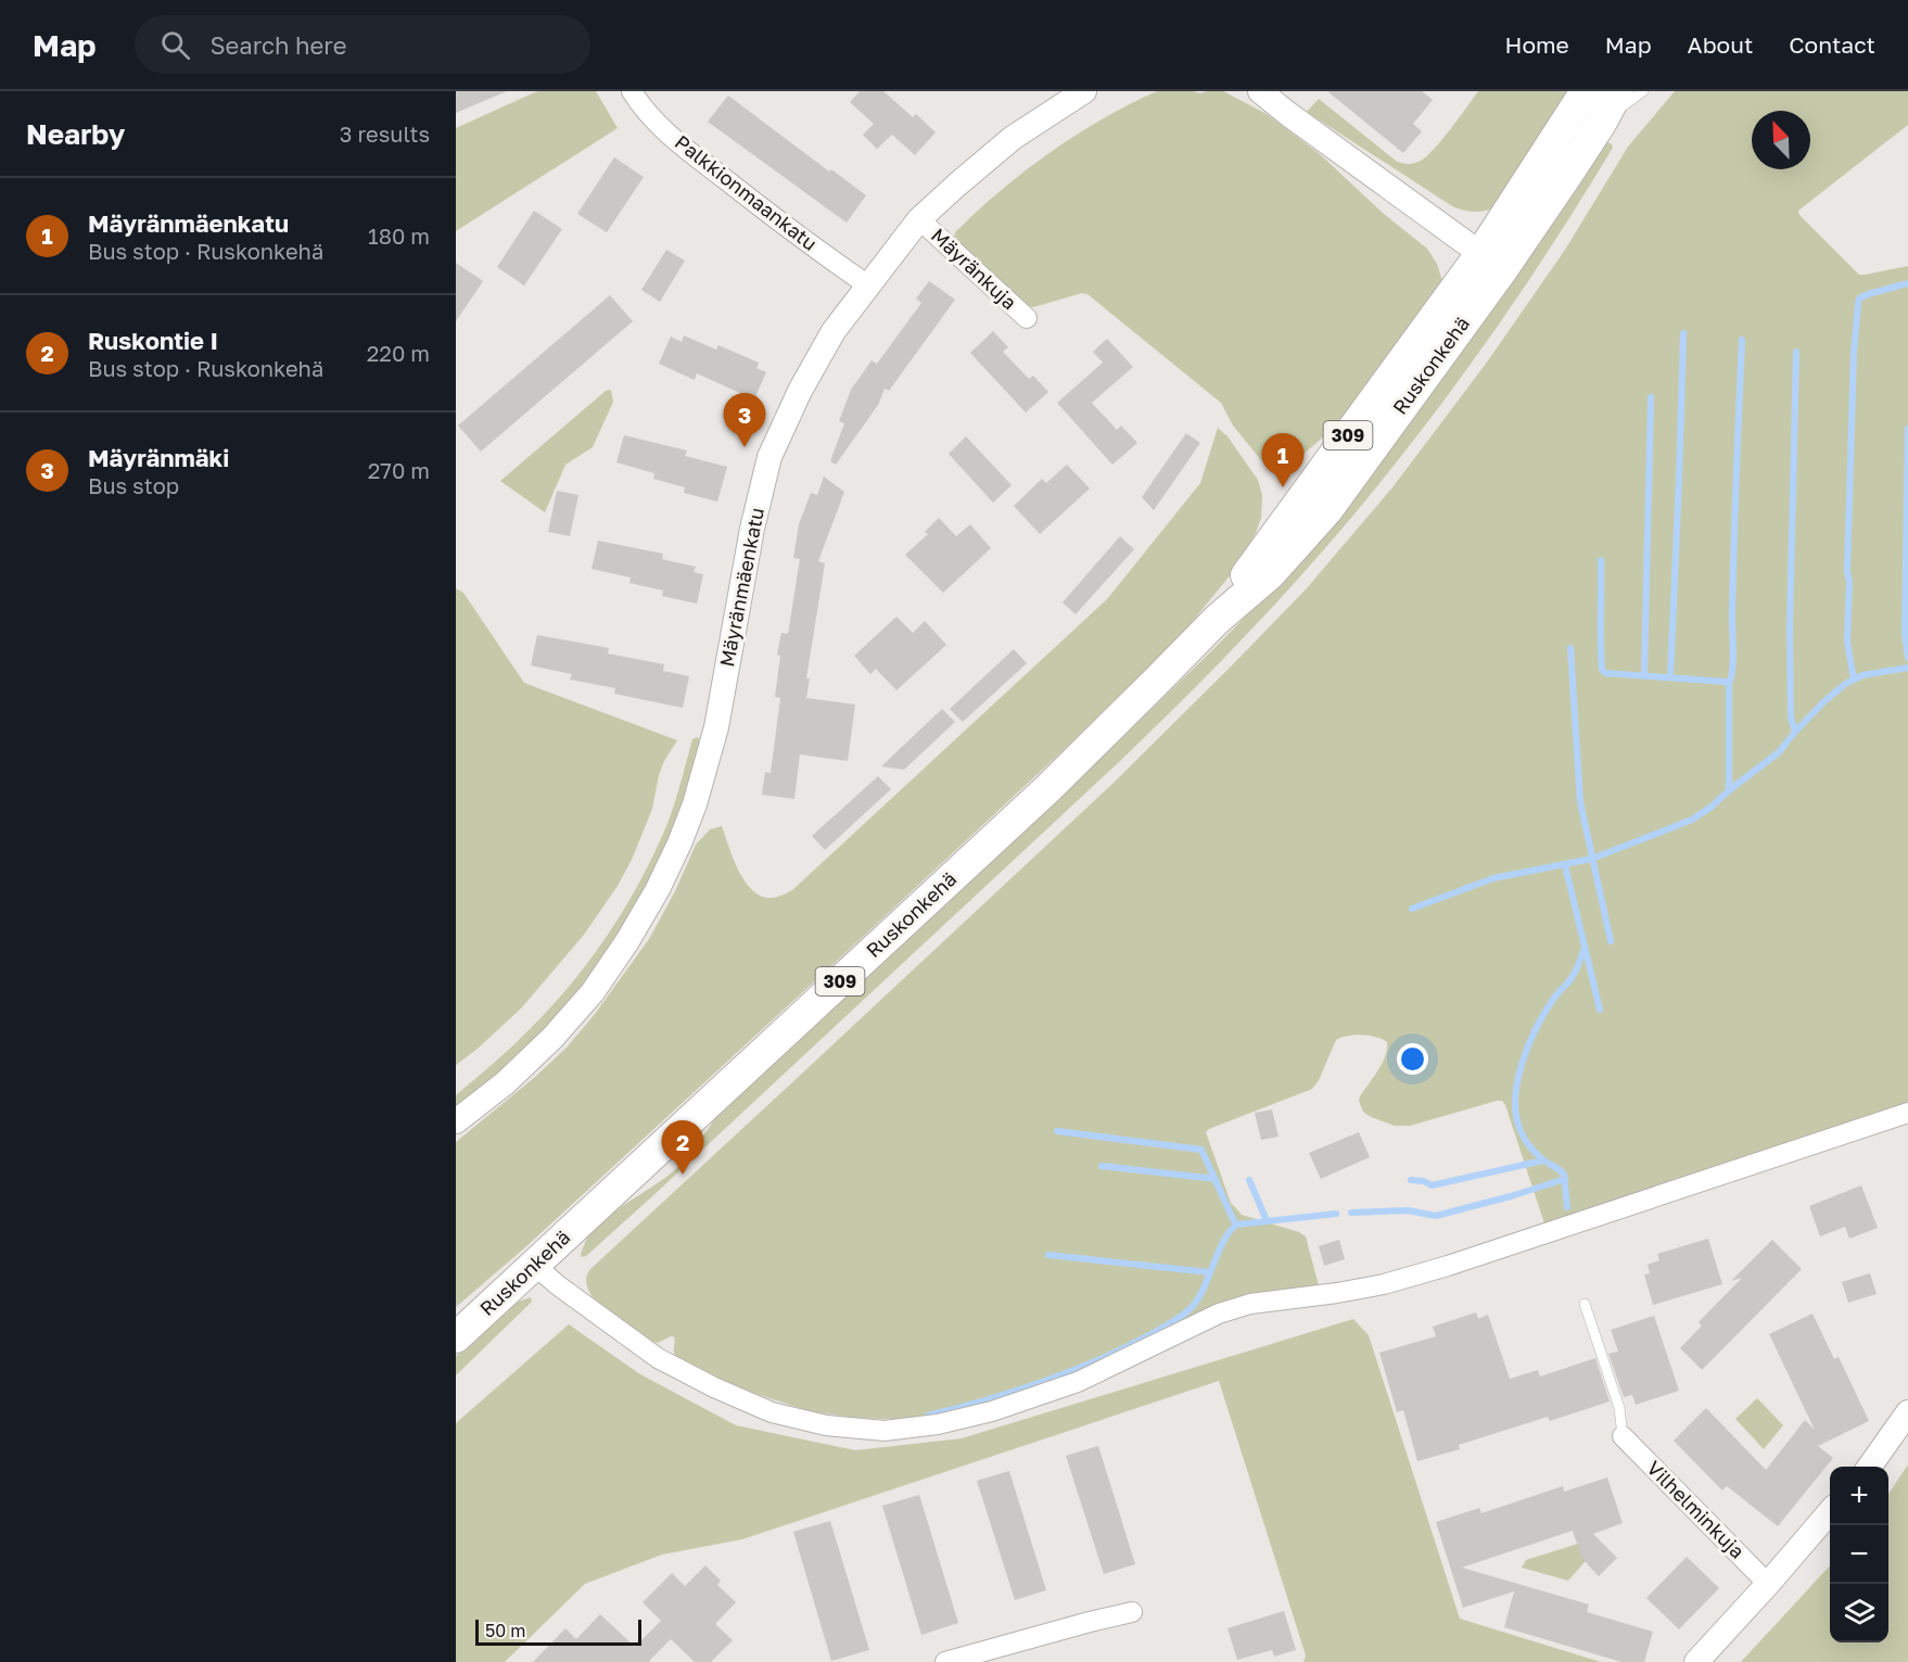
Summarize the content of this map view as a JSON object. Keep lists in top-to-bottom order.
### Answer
{
  "streets": {
    "main road": ["Ruskonkehä", "309"],
    "street": [
      "Palkkionmaankatu",
      "Mäyränkuja",
      "Mäyränmäenkatu",
      "Vilhelminkuja"
    ]
  },
  "crossings": [
    ["Palkkionmaankatu", "Mäyränmäenkatu"],
    ["Mäyränkuja", "Mäyränmäenkatu"]
  ],
  "scale_bar": "50 m",
  "north": "top left",
  "page": {
    "header": "Map",
    "search": "Search here",
    "nav": [
      "Home",
      "Map",
      "About",
      "Contact"
    ],
    "heading": ["Nearby", "3 results"],
    "list": [
      {
        "mark": "1",
        "name": "Mäyränmäenkatu",
        "note": "Bus stop · Ruskonkehä",
        "value": "180 m"
      },
      {
        "mark": "2",
        "name": "Ruskontie I",
        "note": "Bus stop · Ruskonkehä",
        "value": "220 m"
      },
      {
        "mark": "3",
        "name": "Mäyränmäki",
        "note": "Bus stop",
        "value": "270 m"
      }
    ],
    "pins": ["3", "1", "2"],
    "map_buttons": ["+", "−"],
    "scale": "50 m"
  }
}
